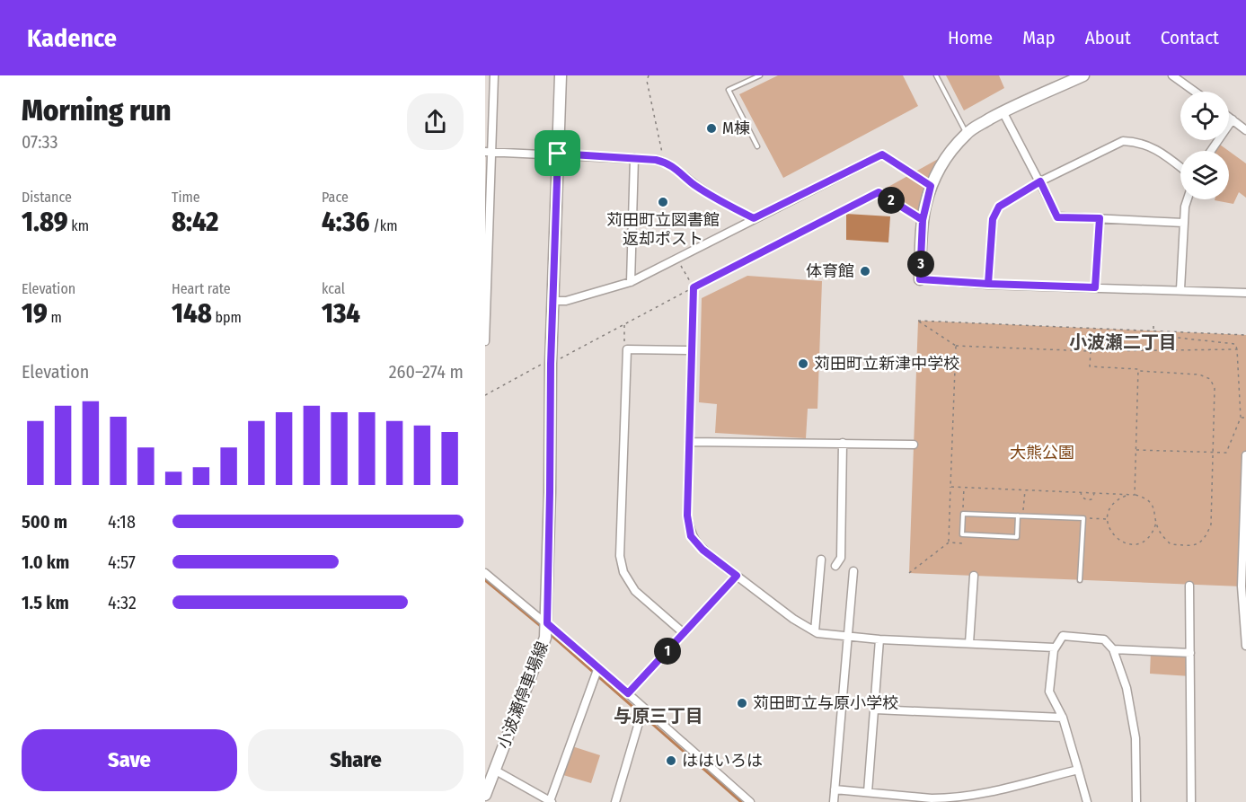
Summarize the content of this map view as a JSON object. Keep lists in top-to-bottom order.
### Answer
{
  "streets": {
    "main road": ["小波瀬停車場線"]
  },
  "districts": ["小波瀬二丁目", "与原三丁目"],
  "parks": ["大熊公園"],
  "places": [
    "M棟",
    "苅田町立図書館 返却ポスト",
    "体育館",
    "苅田町立新津中学校",
    "苅田町立与原小学校",
    "ははいろは"
  ],
  "page": {
    "header": "Kadence",
    "nav": [
      "Home",
      "Map",
      "About",
      "Contact"
    ],
    "heading": ["Morning run", "07:33"],
    "stats": [
      ["Distance", "1.89 km"],
      ["Time", "8:42"],
      ["Pace", "4:36 /km"],
      ["Elevation", "19 m"],
      ["Heart rate", "148 bpm"],
      ["kcal", "134"]
    ],
    "pins": ["2", "3", "1"],
    "chart": ["Elevation", "260–274 m"],
    "list": [
      {
        "name": "500 m",
        "note": "4:18"
      },
      {
        "name": "1.0 km",
        "note": "4:57"
      },
      {
        "name": "1.5 km",
        "note": "4:32"
      }
    ],
    "buttons": ["Save", "Share"]
  }
}
